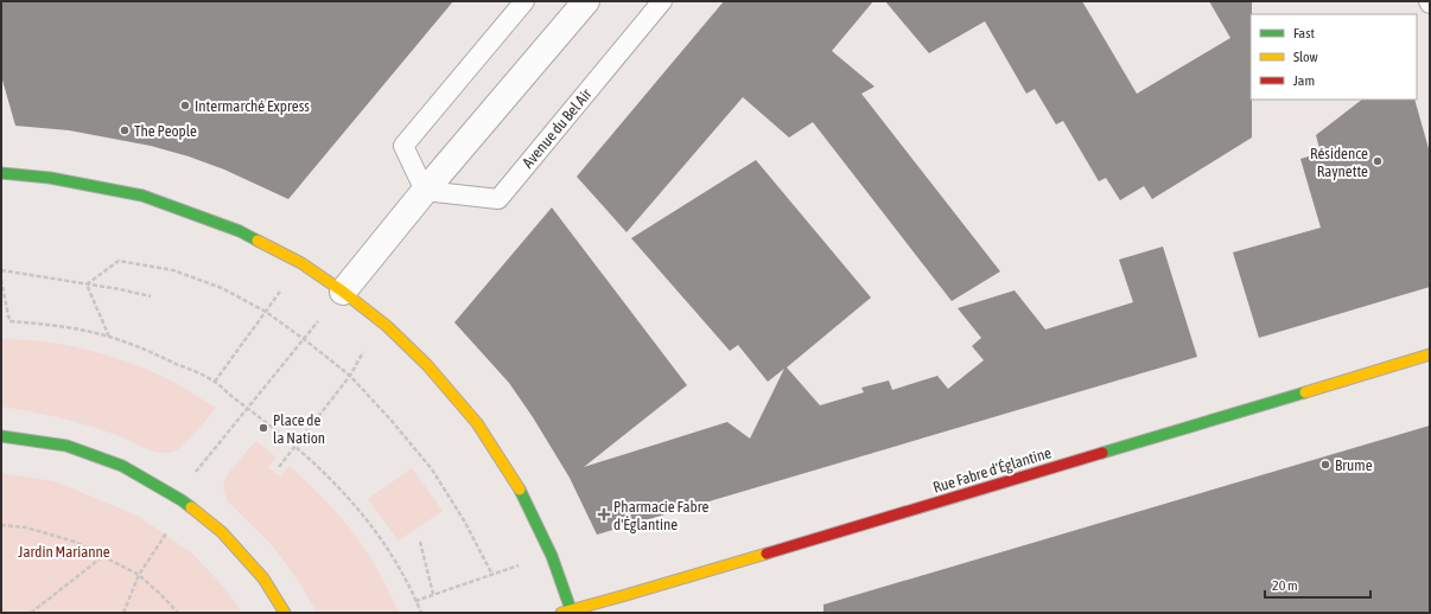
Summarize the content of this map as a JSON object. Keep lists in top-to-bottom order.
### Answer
{
  "streets": {
    "street": ["Rue Fabre d'Églantine"],
    "lane": ["Avenue du Bel Air"]
  },
  "parks": ["Jardin Marianne"],
  "places": {
    "other": [
      "Intermarché Express",
      "The People",
      "Résidence Raynette",
      "Place de la Nation",
      "Brume"
    ],
    "health": ["Pharmacie Fabre d'Églantine"]
  },
  "legend": ["Fast", "Slow", "Jam"],
  "scale_bar": "20 m"
}
